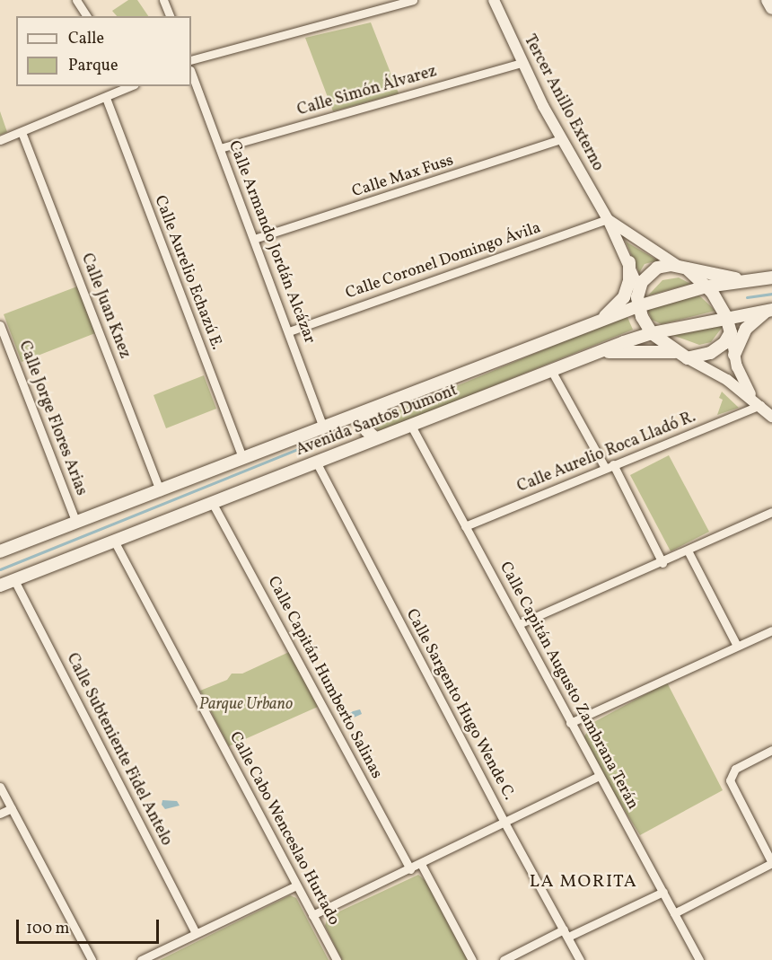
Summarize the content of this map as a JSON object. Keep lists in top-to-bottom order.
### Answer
{
  "streets": {
    "main road": ["Avenida Santos Dumont"],
    "street": [
      "Calle Simón Álvarez",
      "Tercer Anillo Externo",
      "Calle Max Fuss",
      "Calle Armando Jordán Alcázar",
      "Calle Coronel Domingo Ávila",
      "Calle Aurelio Echazú E.",
      "Calle Juan Knez",
      "Calle Jorge Flores Arias",
      "Calle Aurelio Roca Lladó R.",
      "Calle Capitán Humberto Salinas",
      "Calle Capitán Augusto Zambrana Terán",
      "Calle Sargento Hugo Wende C.",
      "Calle Subteniente Fidel Antelo",
      "Calle Cabo Wenceslao Hurtado"
    ]
  },
  "crossings": [
    ["Calle Simón Álvarez", "Tercer Anillo Externo"],
    ["Calle Simón Álvarez", "Calle Armando Jordán Alcázar"],
    ["Tercer Anillo Externo", "Calle Max Fuss"],
    ["Tercer Anillo Externo", "Calle Coronel Domingo Ávila"],
    ["Calle Max Fuss", "Calle Armando Jordán Alcázar"],
    ["Calle Armando Jordán Alcázar", "Calle Coronel Domingo Ávila"],
    ["Calle Armando Jordán Alcázar", "Avenida Santos Dumont"],
    ["Calle Aurelio Echazú E.", "Avenida Santos Dumont"],
    ["Calle Juan Knez", "Avenida Santos Dumont"],
    ["Calle Jorge Flores Arias", "Avenida Santos Dumont"],
    ["Avenida Santos Dumont", "Calle Capitán Humberto Salinas"],
    ["Avenida Santos Dumont", "Calle Capitán Augusto Zambrana Terán"],
    ["Avenida Santos Dumont", "Calle Sargento Hugo Wende C."],
    ["Avenida Santos Dumont", "Calle Subteniente Fidel Antelo"],
    ["Avenida Santos Dumont", "Calle Cabo Wenceslao Hurtado"],
    ["Calle Aurelio Roca Lladó R.", "Calle Capitán Augusto Zambrana Terán"]
  ],
  "districts": ["LA MORITA"],
  "parks": ["Parque Urbano"],
  "legend": ["Calle", "Parque"],
  "scale_bar": "100 m"
}
